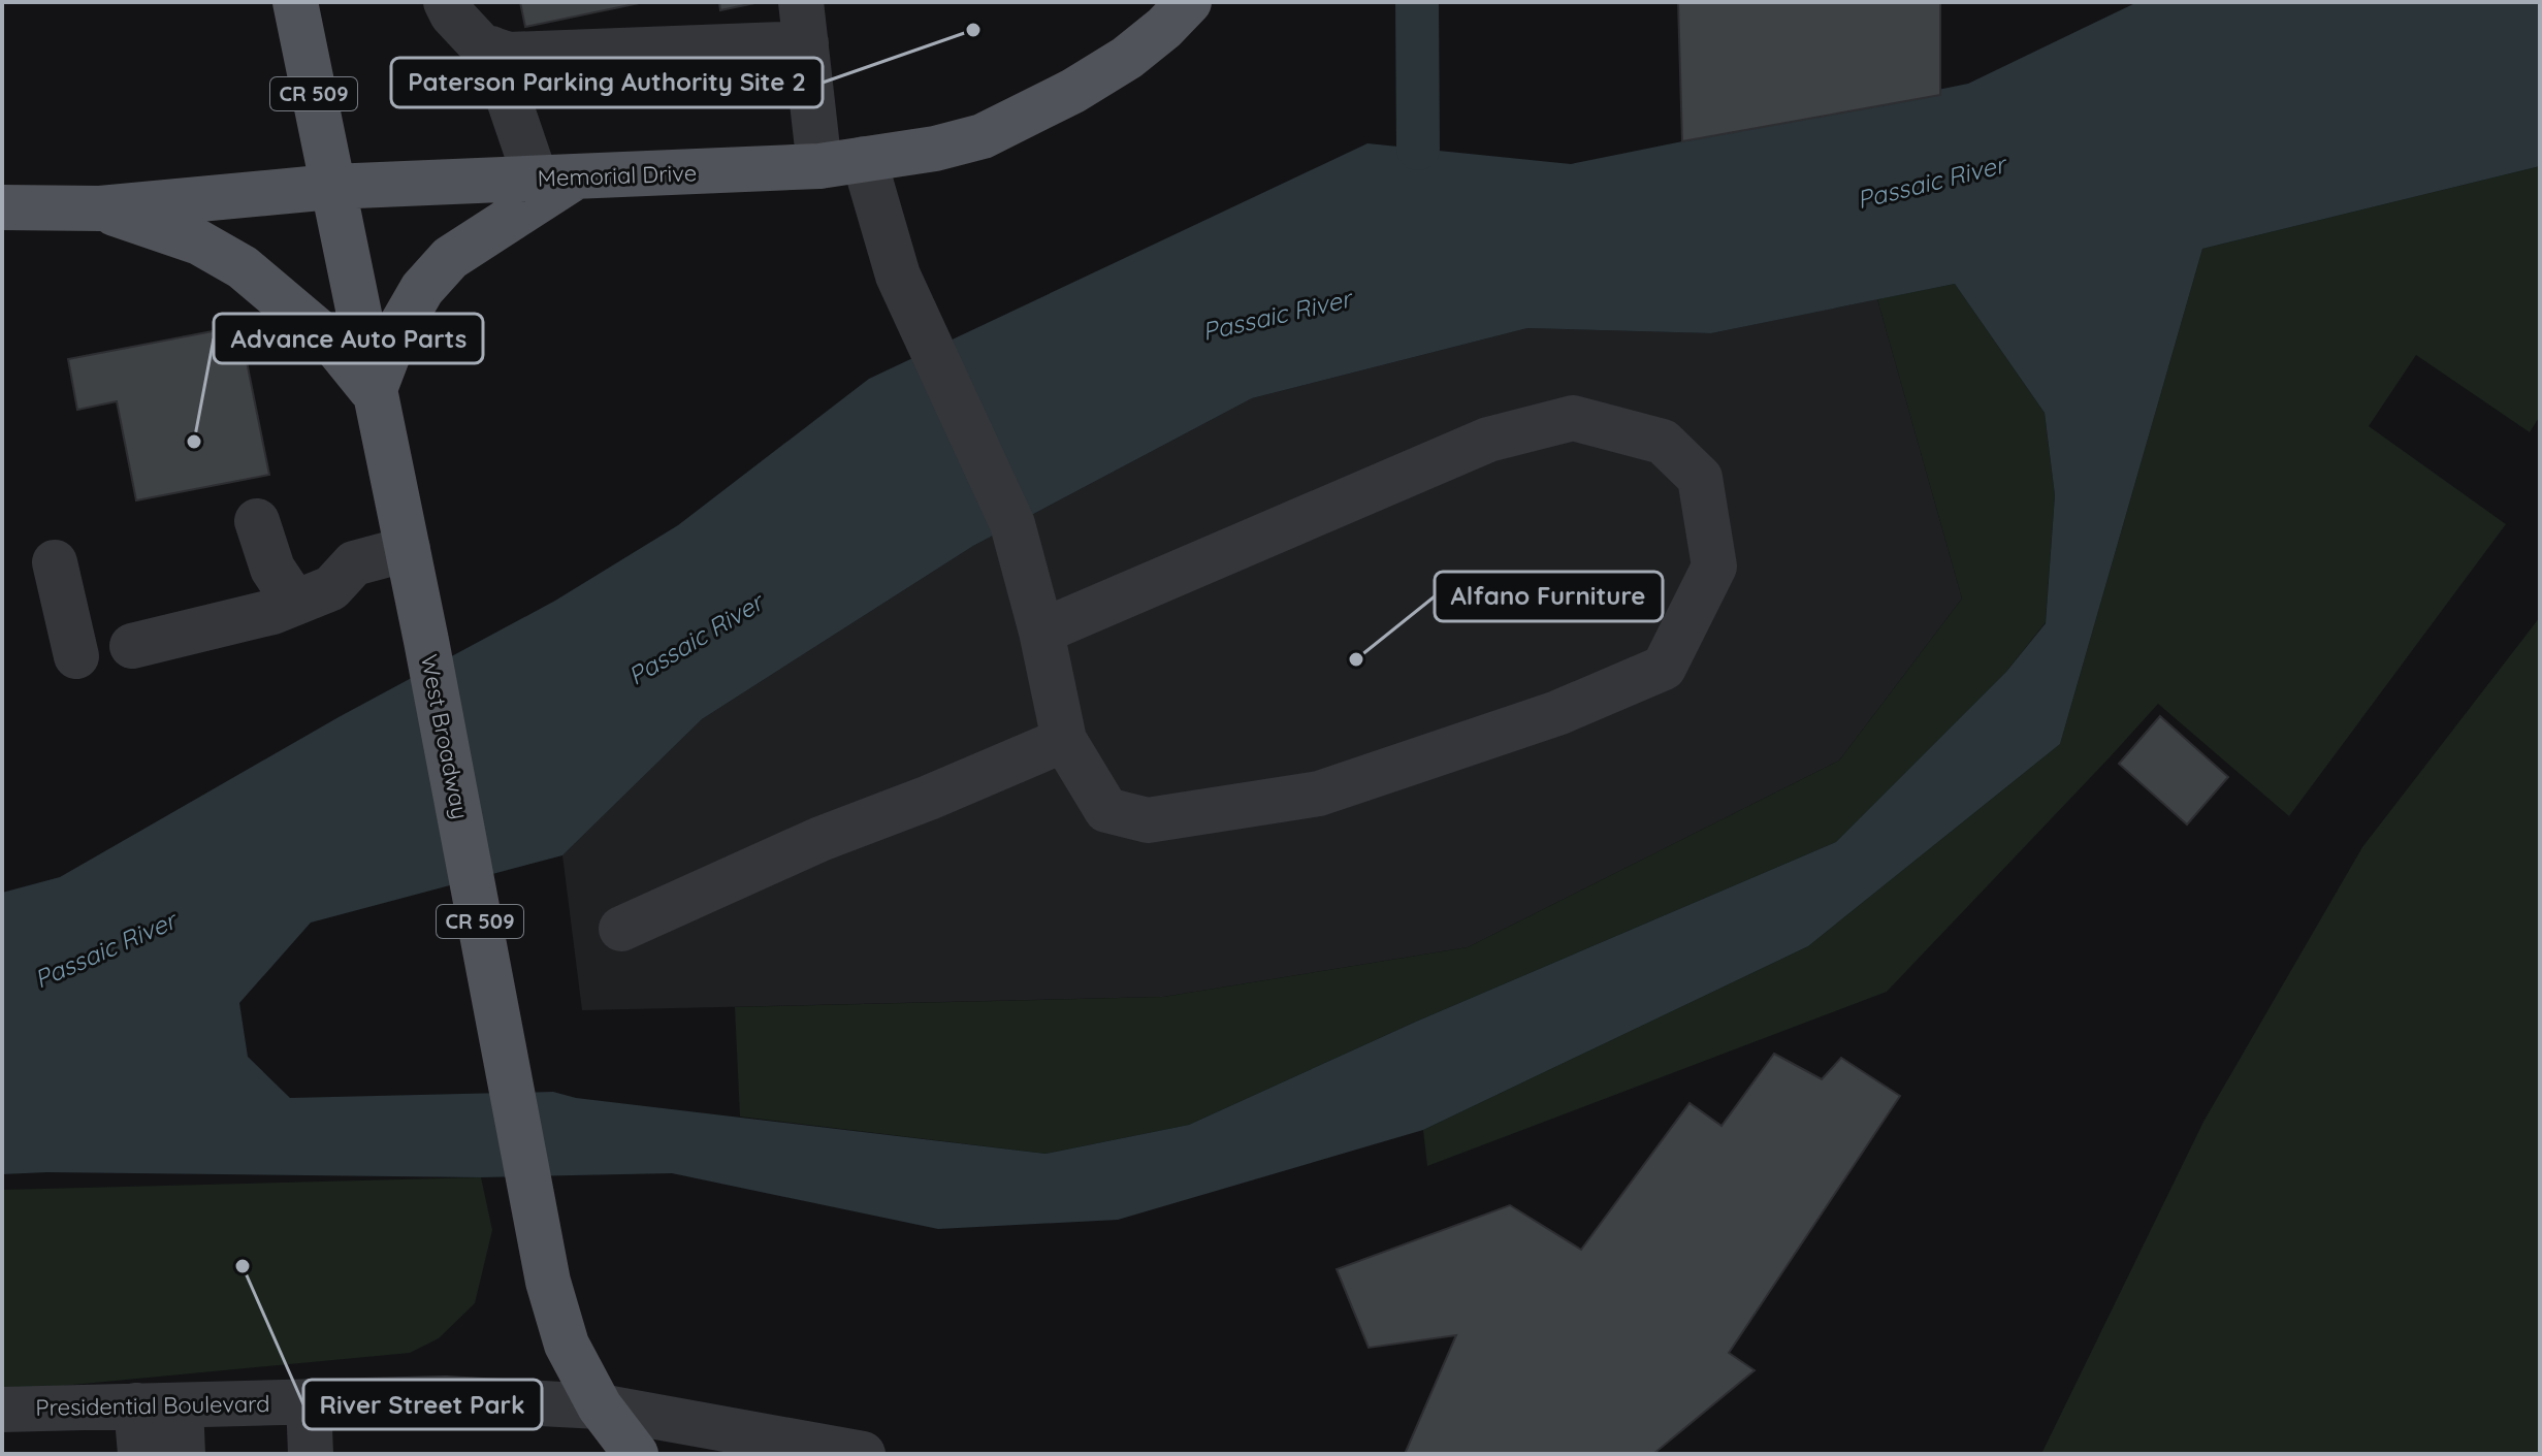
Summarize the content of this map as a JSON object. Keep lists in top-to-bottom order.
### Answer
{
  "streets": {
    "main road": ["CR 509", "Memorial Drive", "West Broadway"],
    "street": ["Presidential Boulevard"]
  },
  "crossings": [
    ["Memorial Drive", "West Broadway"],
    ["West Broadway", "Presidential Boulevard"]
  ],
  "water": ["Passaic River"],
  "places": [
    "Paterson Parking Authority Site 2",
    "Advance Auto Parts",
    "Alfano Furniture",
    "River Street Park"
  ]
}
